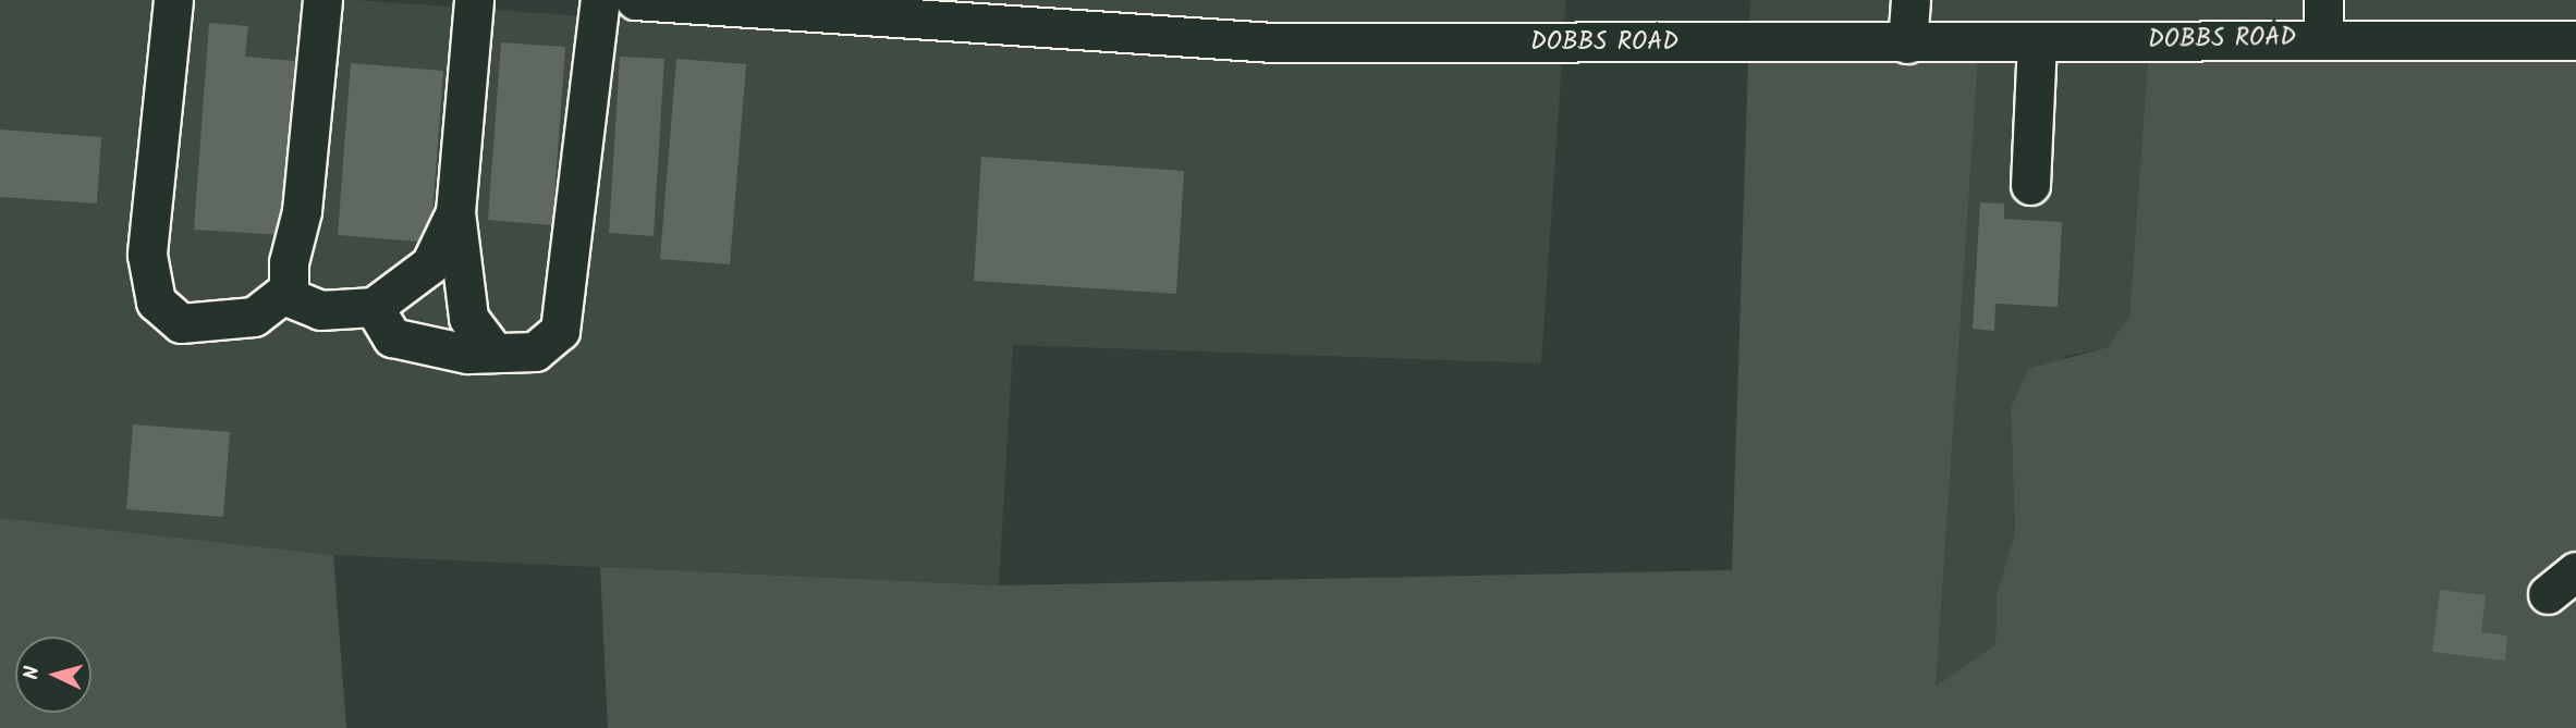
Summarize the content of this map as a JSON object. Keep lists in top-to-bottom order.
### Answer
{
  "streets": {
    "street": ["DOBBS ROAD"]
  },
  "north": "left"
}
